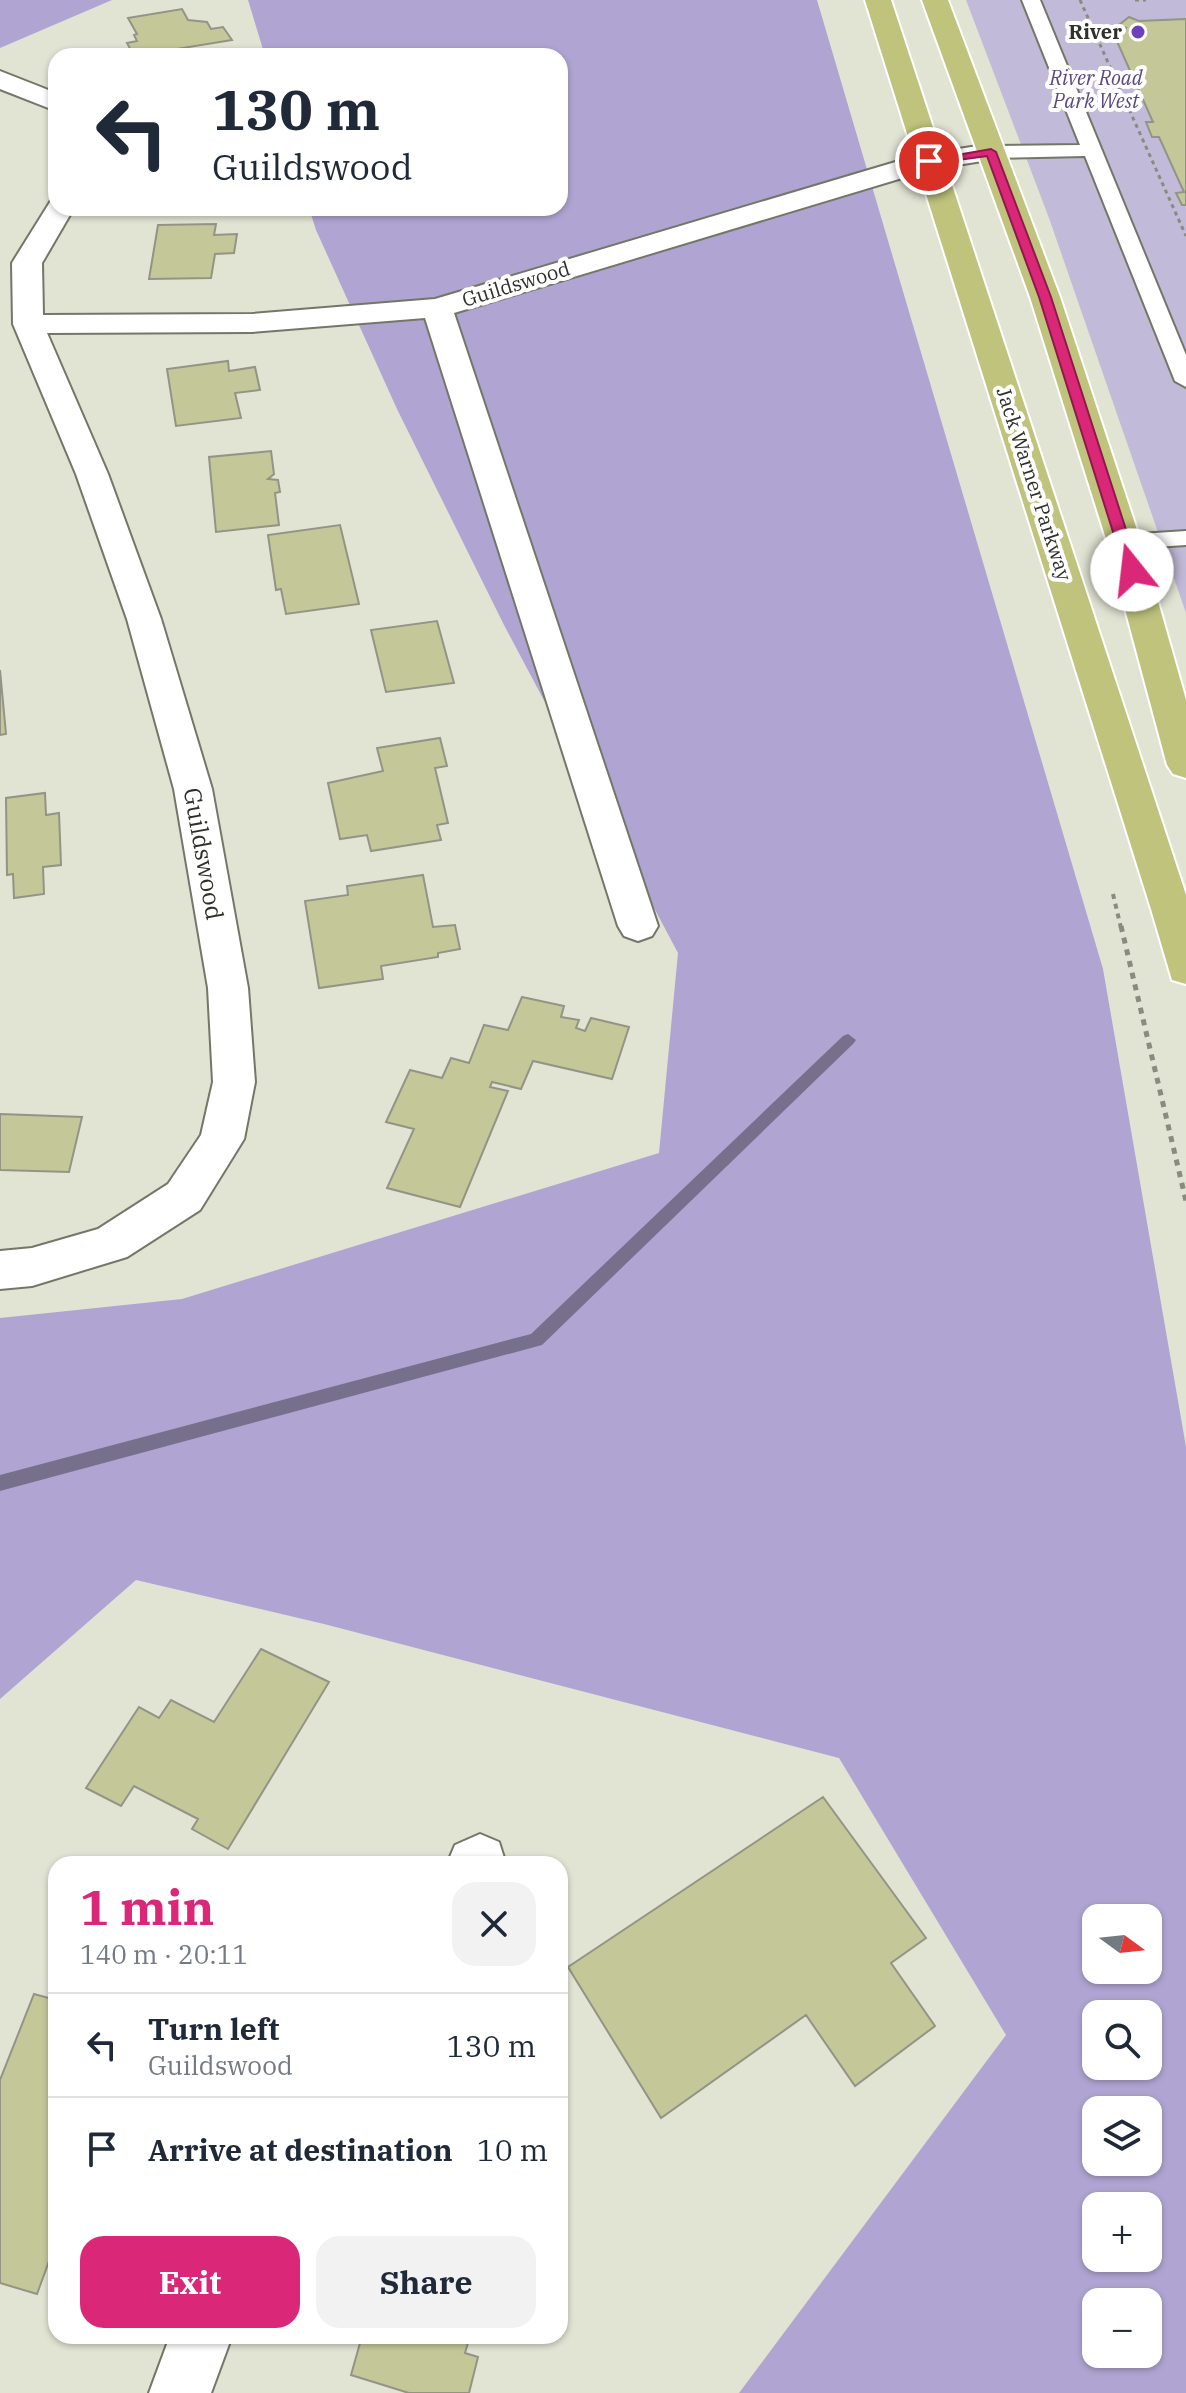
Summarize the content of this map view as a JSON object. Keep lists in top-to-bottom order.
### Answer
{
  "streets": {
    "main road": ["Jack Warner Parkway"],
    "street": ["Guildswood"]
  },
  "crossings": [
    ["Guildswood", "Jack Warner Parkway"]
  ],
  "parks": ["River Road Park West"],
  "places": ["River"],
  "north": "right",
  "page": {
    "turn": ["130 m", "Guildswood"],
    "heading": ["1 min", "140 m · 20:11"],
    "map_buttons": ["+", "−"],
    "list": [
      {
        "name": "Turn left",
        "note": "Guildswood",
        "value": "130 m"
      },
      {
        "name": "Arrive at destination",
        "value": "10 m"
      }
    ],
    "buttons": ["Exit", "Share"]
  }
}
